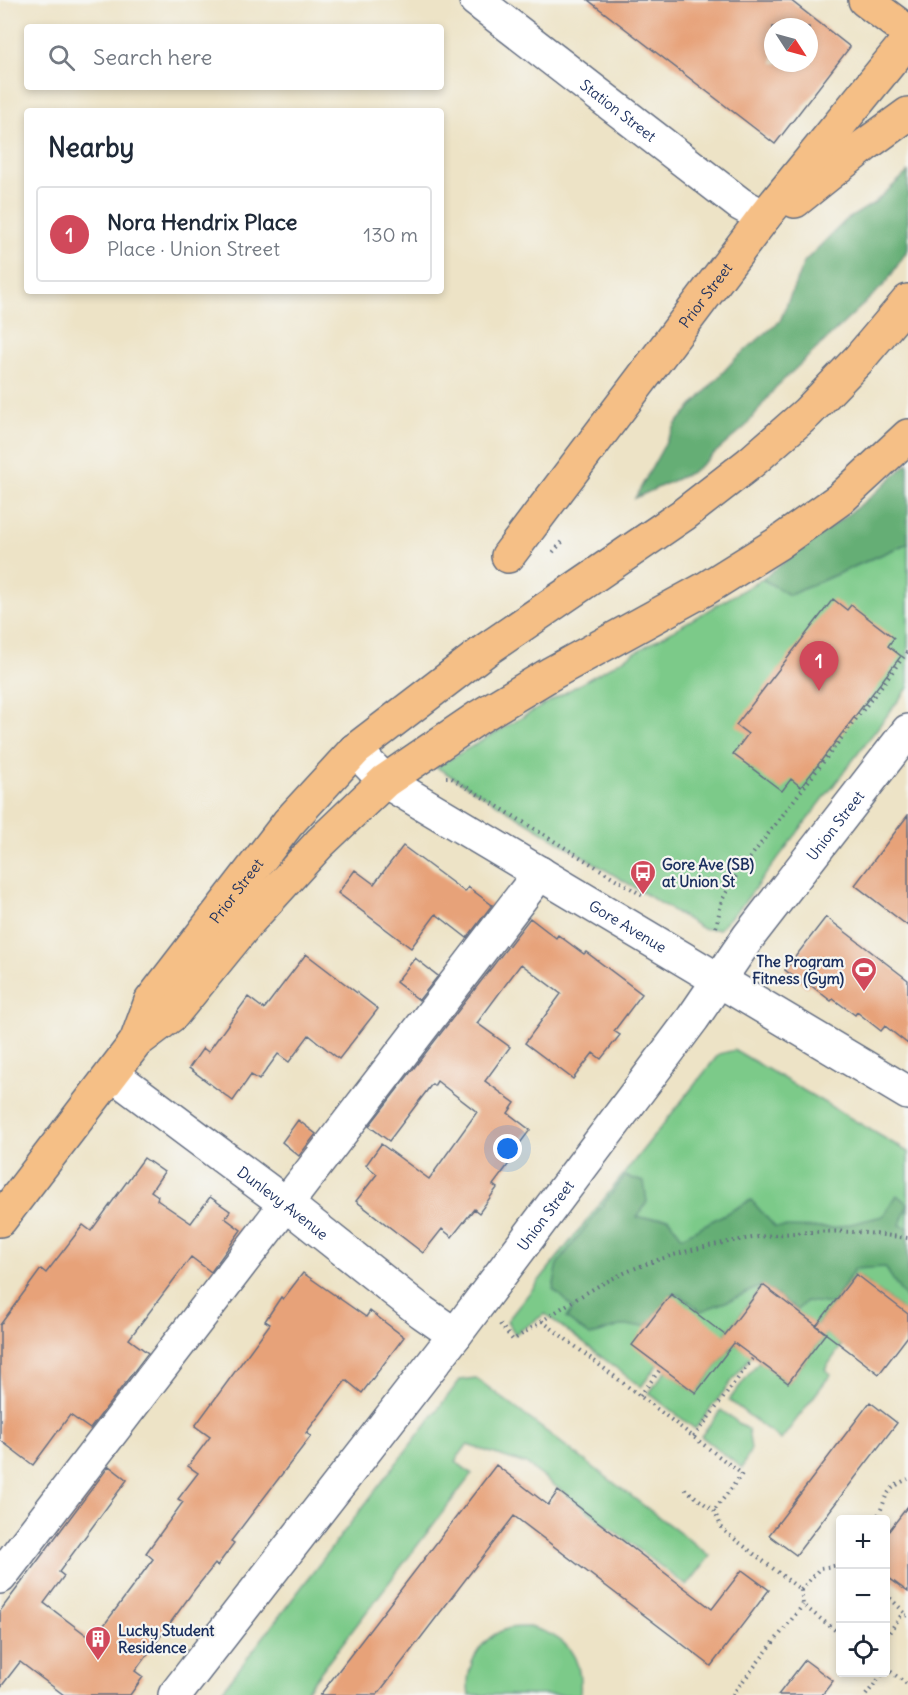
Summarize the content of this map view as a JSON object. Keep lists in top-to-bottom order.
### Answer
{
  "streets": {
    "main road": ["Prior Street"],
    "street": [
      "Station Street",
      "Union Street",
      "Gore Avenue",
      "Dunlevy Avenue"
    ]
  },
  "crossings": [
    ["Station Street", "Prior Street"],
    ["Prior Street", "Gore Avenue"],
    ["Prior Street", "Dunlevy Avenue"],
    ["Union Street", "Gore Avenue"],
    ["Union Street", "Dunlevy Avenue"]
  ],
  "places": {
    "bus stop": ["Gore Ave (SB) at Union St"],
    "sports": ["The Program Fitness (Gym)"],
    "building": ["Lucky Student Residence"]
  },
  "north": "bottom right",
  "page": {
    "search": "Search here",
    "heading": "Nearby",
    "list": [
      {
        "mark": "1",
        "name": "Nora Hendrix Place",
        "note": "Place · Union Street",
        "value": "130 m"
      }
    ],
    "pins": "1",
    "map_buttons": ["+", "−"]
  }
}
